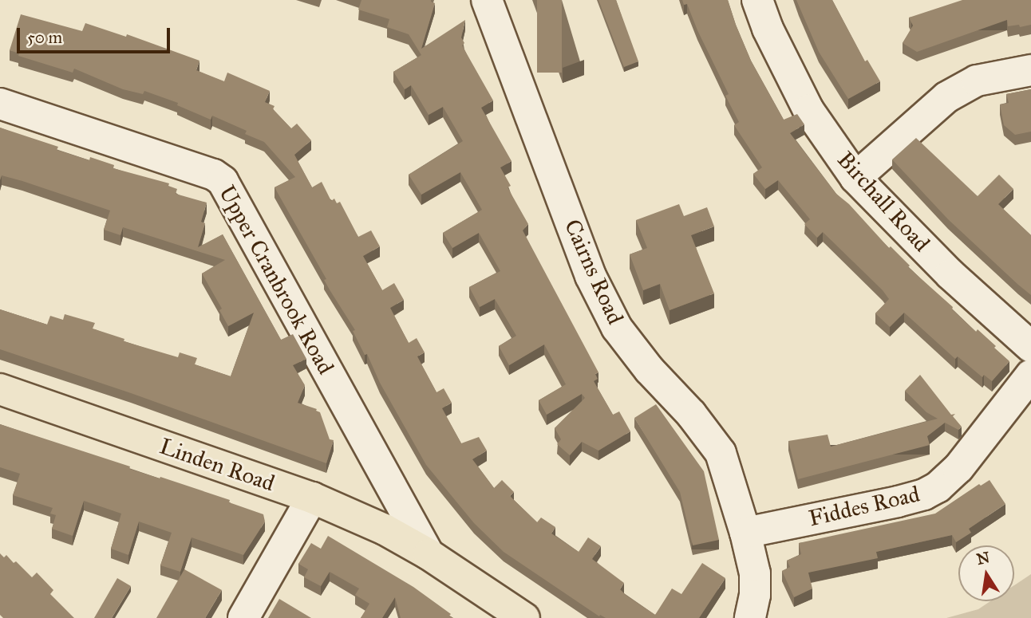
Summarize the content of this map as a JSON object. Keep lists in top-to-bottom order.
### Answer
{
  "streets": {
    "main road": ["Linden Road"],
    "street": [
      "Birchall Road",
      "Cairns Road",
      "Upper Cranbrook Road",
      "Fiddes Road"
    ]
  },
  "crossings": [
    ["Cairns Road", "Fiddes Road"],
    ["Upper Cranbrook Road", "Linden Road"]
  ],
  "scale_bar": "50 m",
  "north": "top"
}
